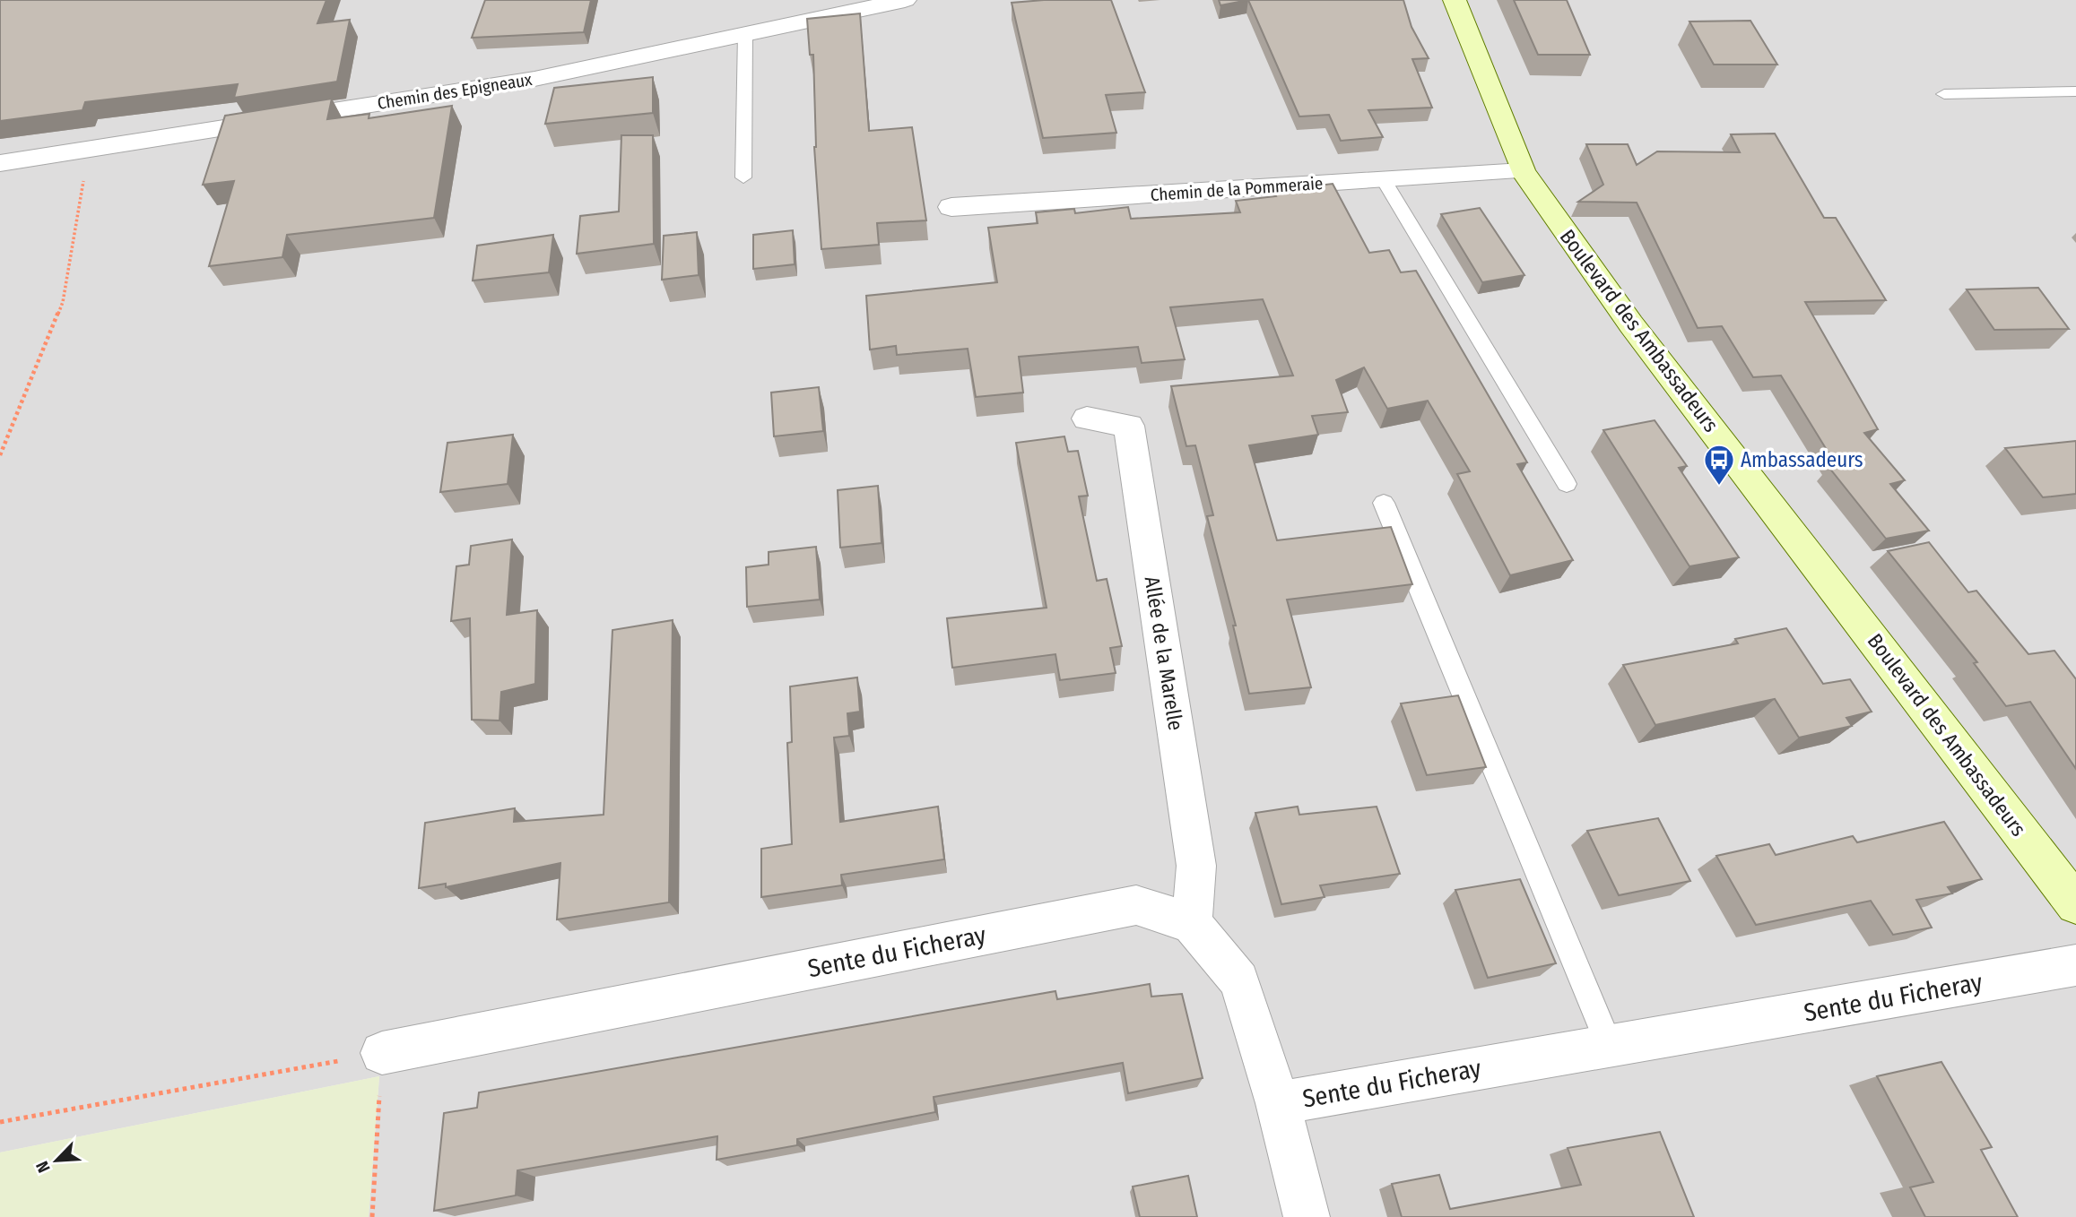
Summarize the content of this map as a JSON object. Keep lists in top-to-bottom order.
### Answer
{
  "streets": {
    "main road": ["Boulevard des Ambassadeurs"],
    "street": [
      "Chemin des Epigneaux",
      "Chemin de la Pommeraie",
      "Allée de la Marelle",
      "Sente du Ficheray"
    ]
  },
  "crossings": [
    ["Chemin de la Pommeraie", "Boulevard des Ambassadeurs"],
    ["Allée de la Marelle", "Sente du Ficheray"]
  ],
  "places": {
    "bus stop": ["Ambassadeurs"]
  },
  "north": "bottom left"
}
